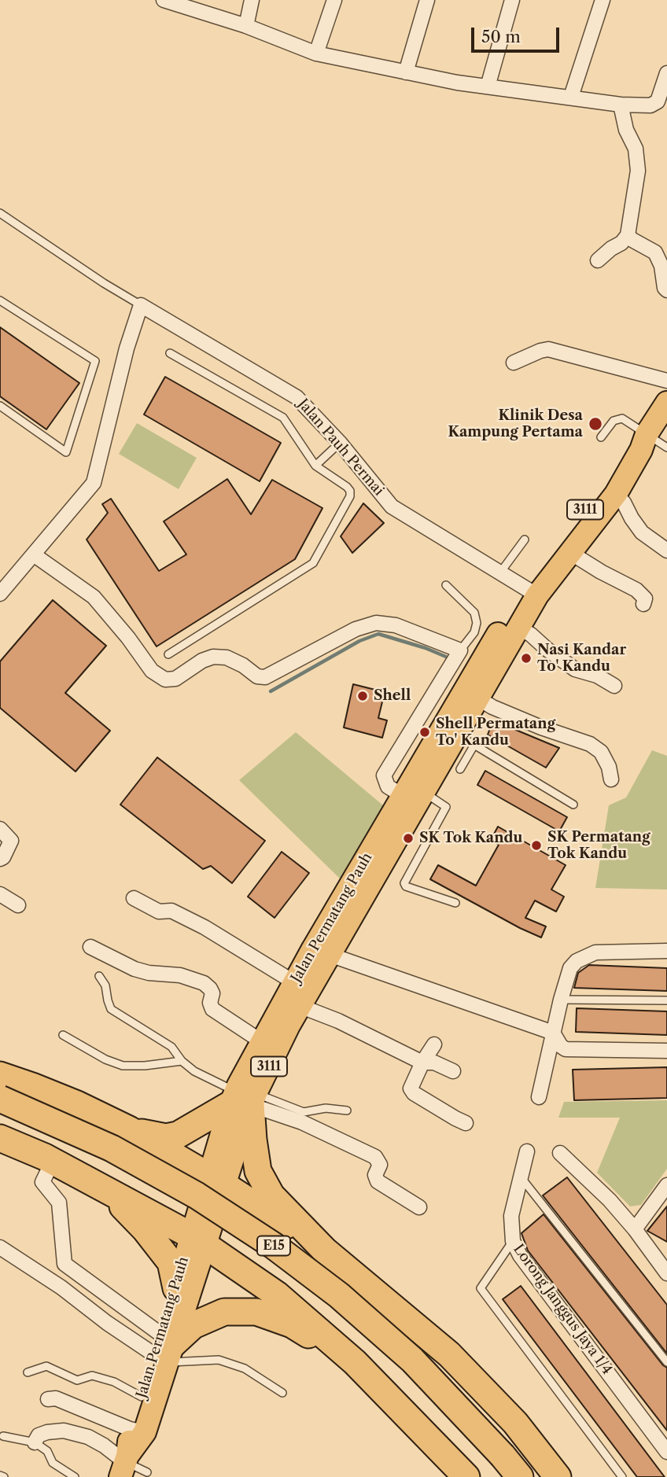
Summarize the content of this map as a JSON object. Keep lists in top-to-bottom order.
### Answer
{
  "streets": {
    "highway": ["E15"],
    "main road": ["3111", "Jalan Permatang Pauh"],
    "street": ["Jalan Pauh Permai", "Lorong Janggus Jaya 1/4"]
  },
  "crossings": [
    ["Jalan Pauh Permai", "Jalan Permatang Pauh"]
  ],
  "places": [
    "Klinik Desa Kampung Pertama",
    "Nasi Kandar To' Kandu",
    "Shell",
    "Shell Permatang To' Kandu",
    "SK Tok Kandu",
    "SK Permatang Tok Kandu"
  ],
  "scale_bar": "50 m"
}
